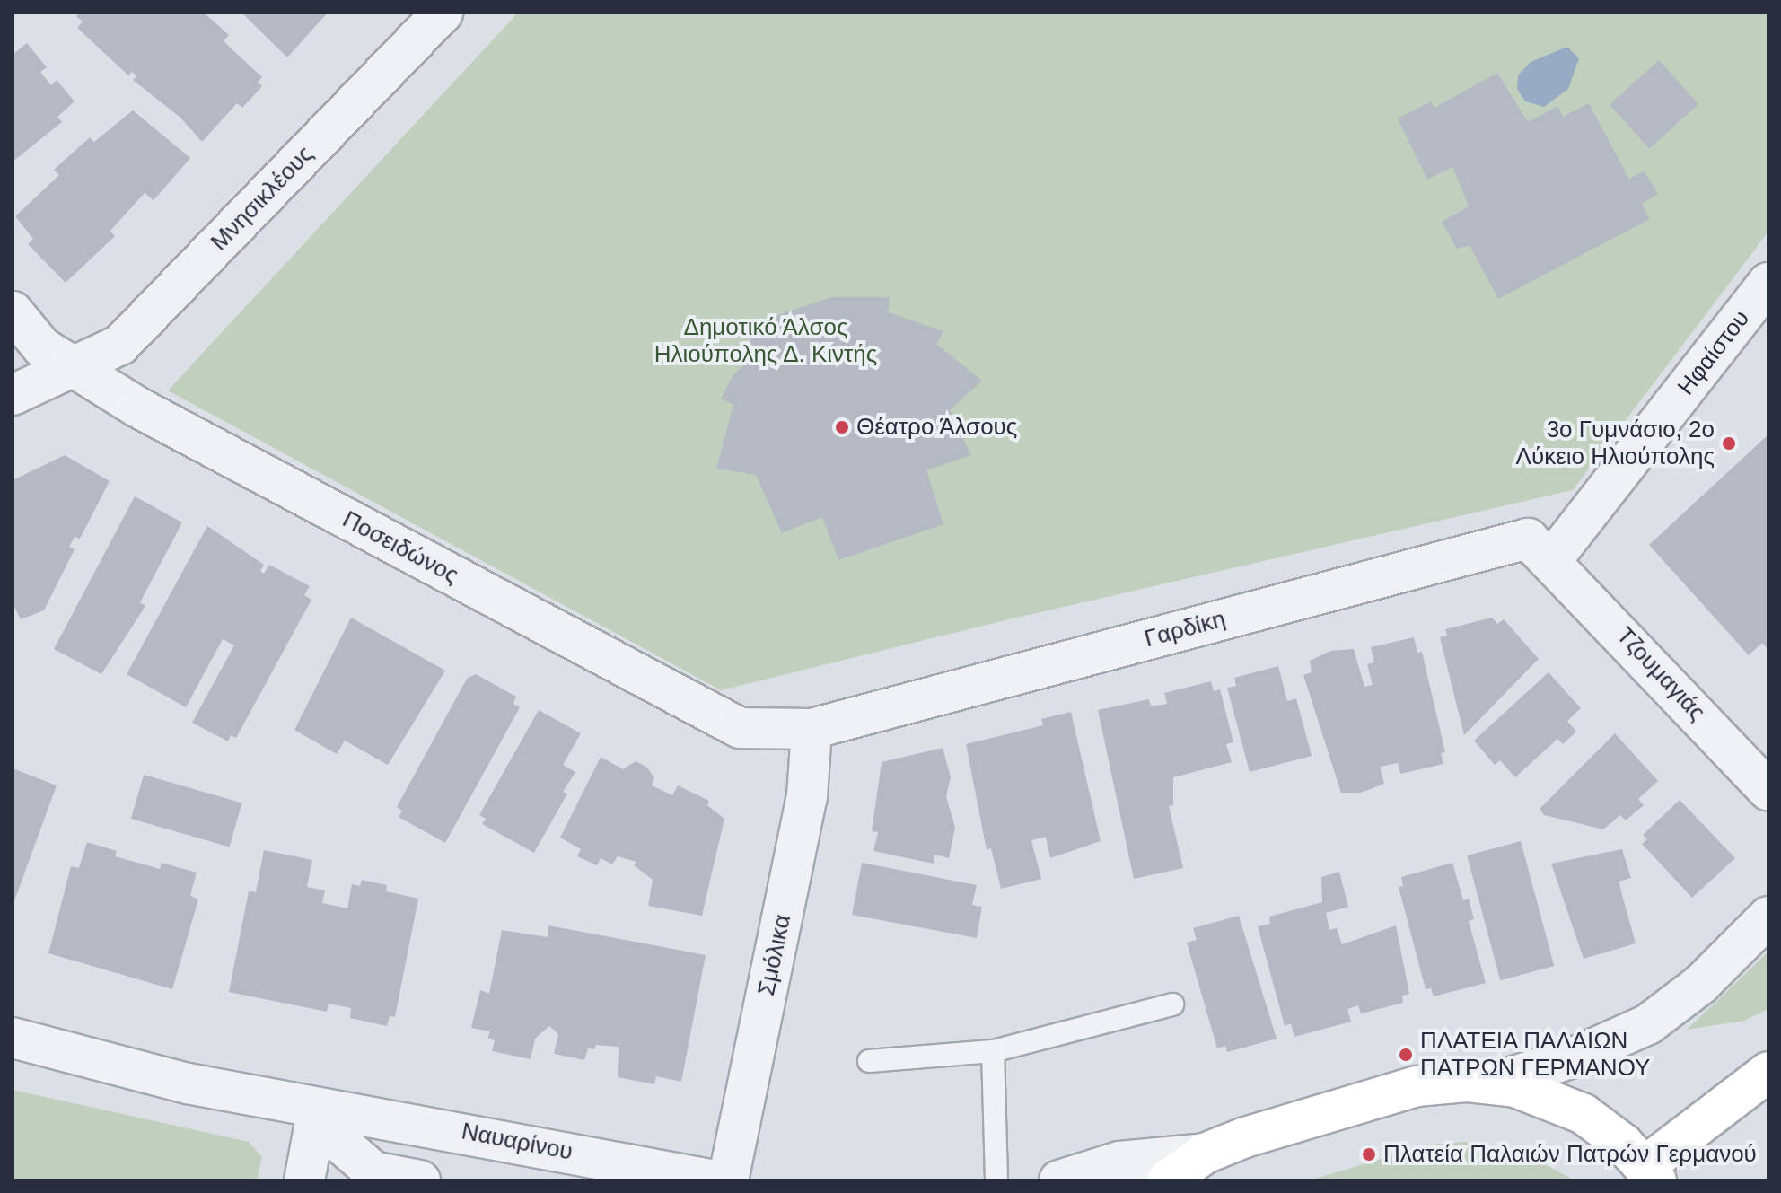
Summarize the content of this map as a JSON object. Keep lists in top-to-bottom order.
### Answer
{
  "streets": {
    "street": [
      "Μνησικλέους",
      "Ηφαίστου",
      "Ποσειδώνος",
      "Γαρδίκη",
      "Τζουμαγιάς",
      "Σμόλικα",
      "Ναυαρίνου"
    ]
  },
  "crossings": [
    ["Μνησικλέους", "Ποσειδώνος"],
    ["Ηφαίστου", "Γαρδίκη"],
    ["Ηφαίστου", "Τζουμαγιάς"],
    ["Ποσειδώνος", "Γαρδίκη"],
    ["Ποσειδώνος", "Σμόλικα"],
    ["Γαρδίκη", "Τζουμαγιάς"],
    ["Γαρδίκη", "Σμόλικα"]
  ],
  "parks": ["Δημοτικό Άλσος Ηλιούπολης Δ. Κιντής"],
  "places": [
    "Θέατρο Άλσους",
    "3ο Γυμνάσιο, 2ο Λύκειο Ηλιούπολης",
    "ΠΛΑΤΕΙΑ ΠΑΛΑΙΩΝ ΠΑΤΡΩΝ ΓΕΡΜΑΝΟΥ",
    "Πλατεία Παλαιών Πατρών Γερμανού"
  ]
}
